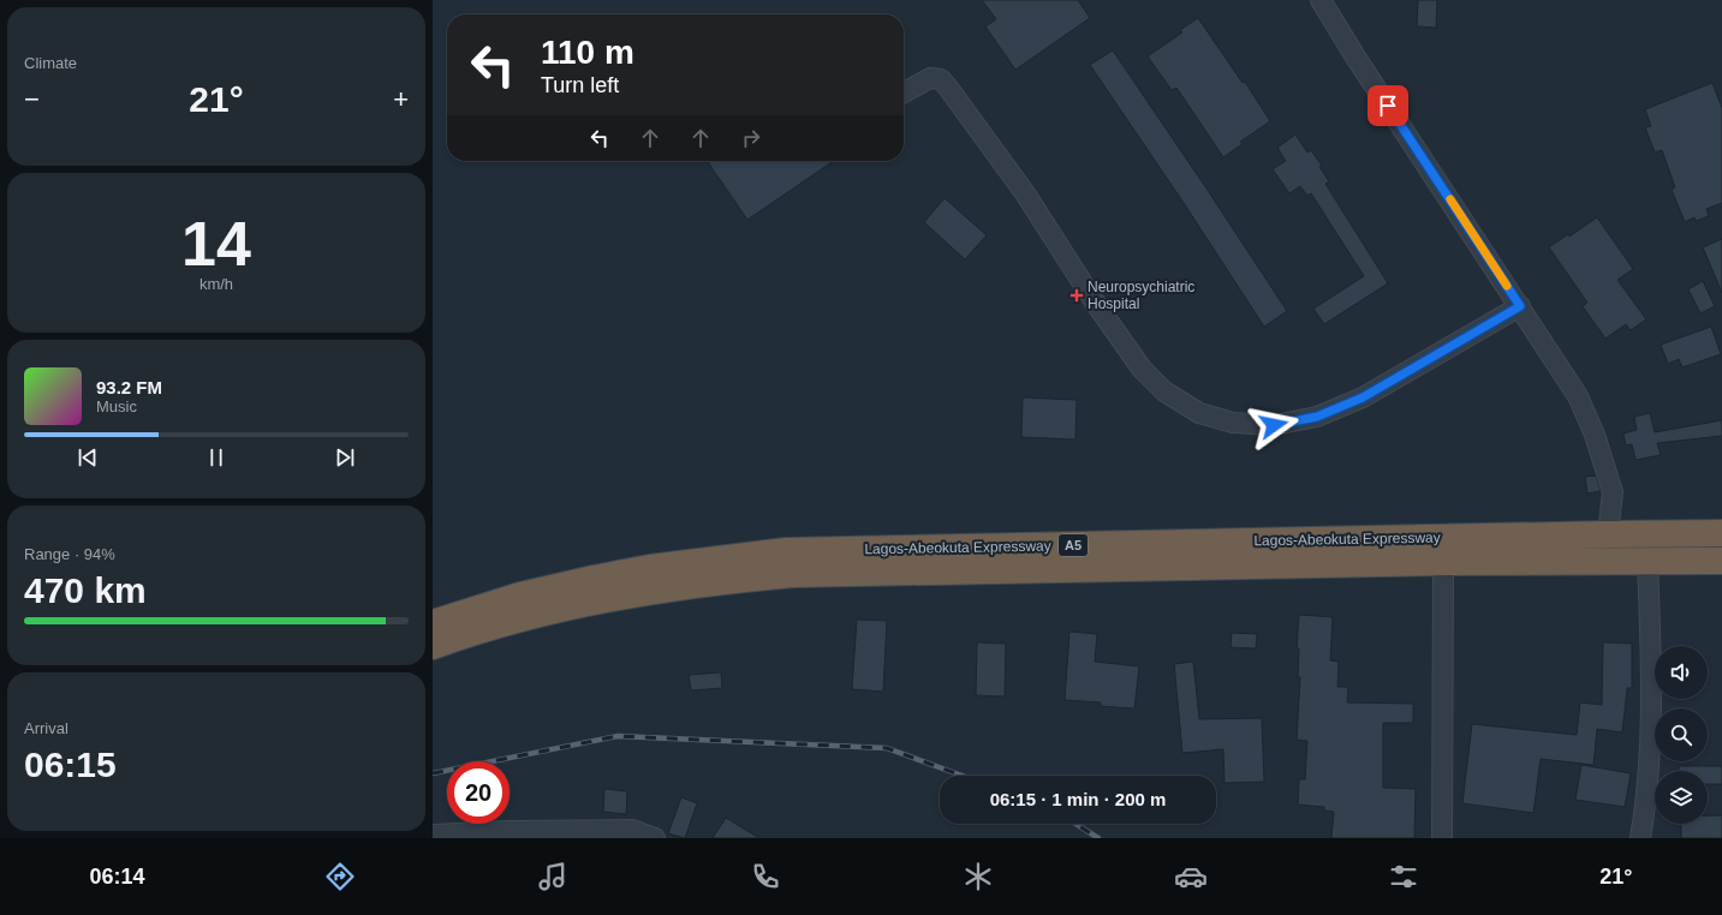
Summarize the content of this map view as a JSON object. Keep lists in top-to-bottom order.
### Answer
{
  "streets": {
    "highway": ["Lagos-Abeokuta Expressway", "A5"]
  },
  "places": {
    "health": ["Neuropsychiatric Hospital"]
  },
  "page": {
    "tile": [
      "Climate",
      ["14", "km/h"],
      ["Range · 94%", "470 km"],
      ["Arrival", "06:15"]
    ],
    "turn": ["110 m", "Turn left"],
    "heat": ["−", "21°", "+"],
    "song": ["93.2 FM", "Music"],
    "limit": "20",
    "trip": "06:15 · 1 min · 200 m",
    "tabs": ["06:14", "21°"]
  }
}
